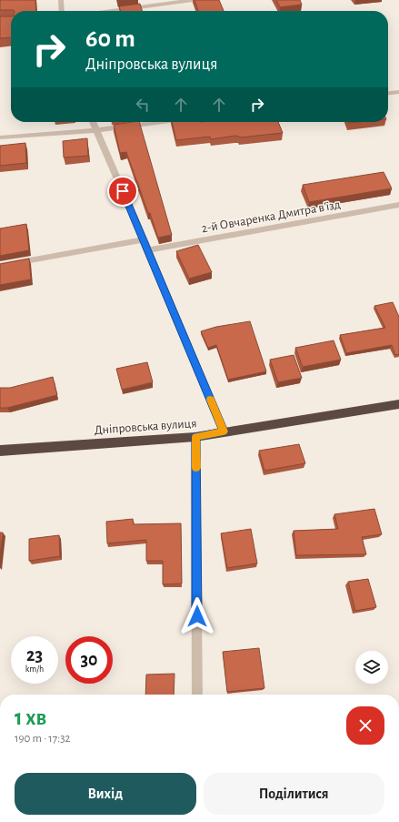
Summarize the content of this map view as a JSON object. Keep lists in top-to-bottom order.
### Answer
{
  "streets": {
    "highway": ["Дніпровська вулиця"],
    "street": ["2-й Овчаренка Дмитра в’їзд"]
  },
  "page": {
    "turn": ["60 m", "Дніпровська вулиця"],
    "speed": "23 km/h",
    "limit": "30",
    "heading": ["1 хв", "190 m · 17:32"],
    "buttons": ["Вихід", "Поділитися"]
  }
}
